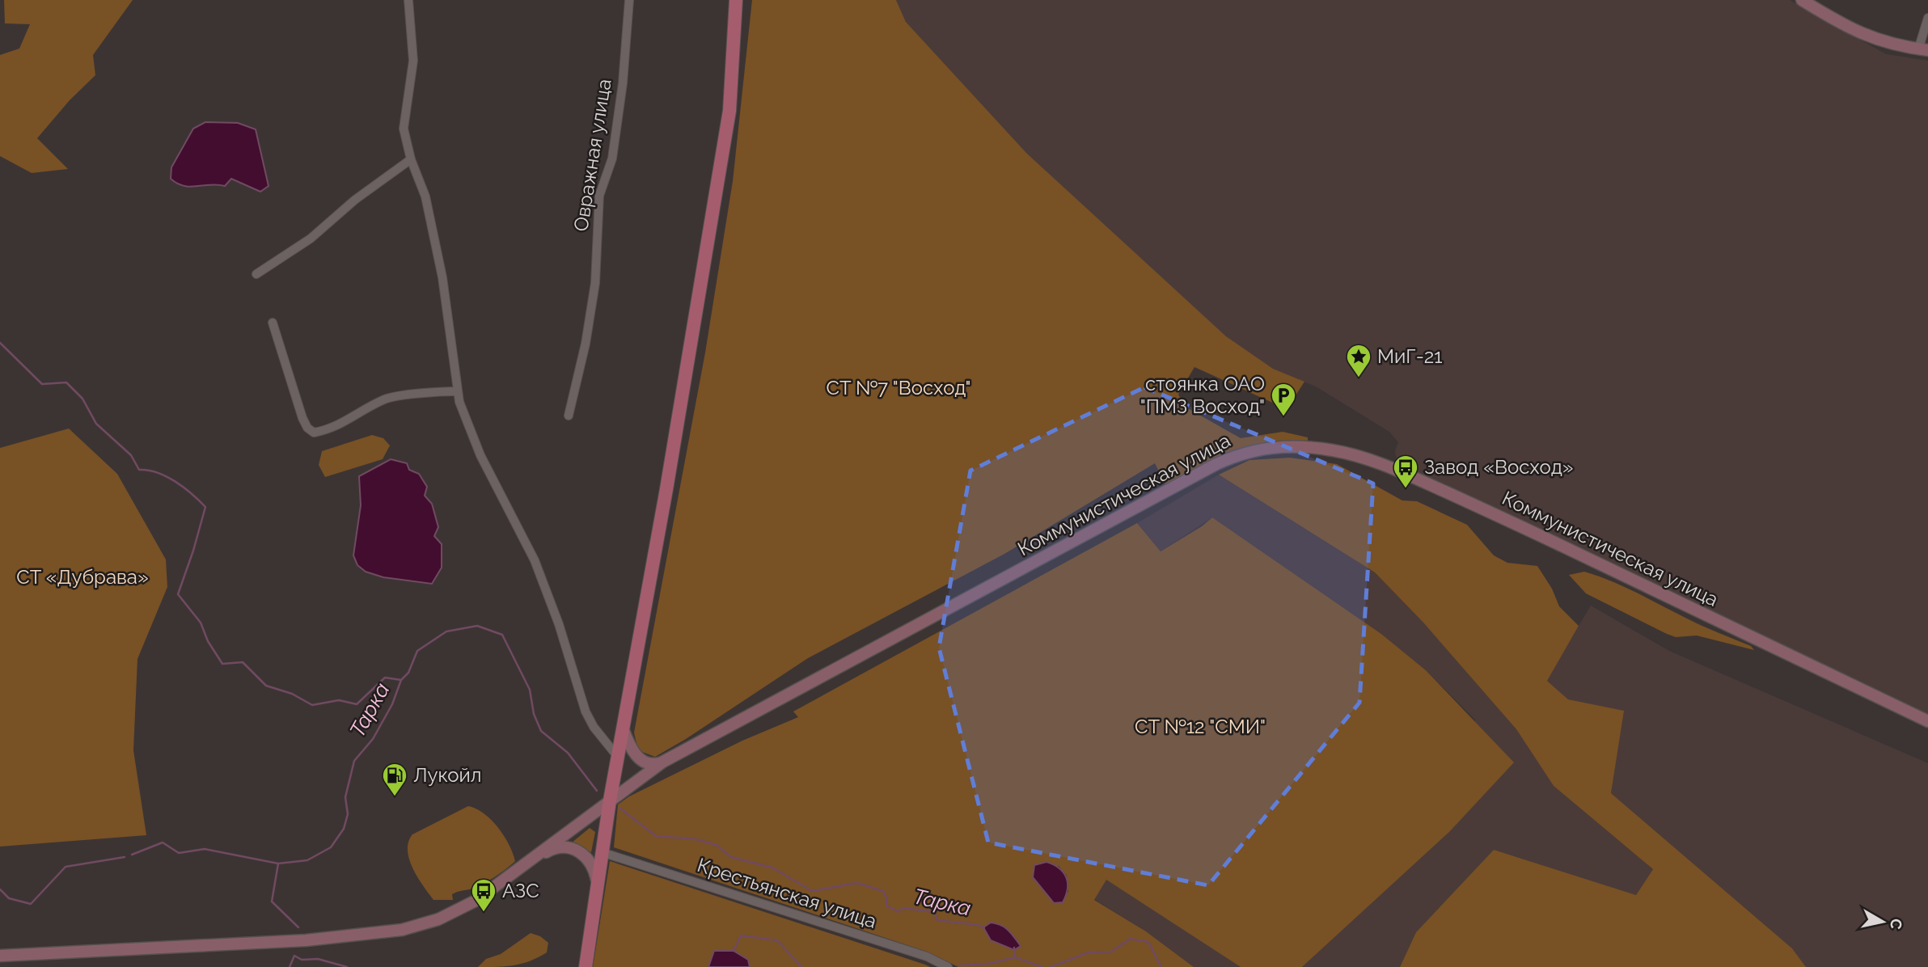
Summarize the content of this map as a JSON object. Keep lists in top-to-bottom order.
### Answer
{
  "streets": {
    "main road": ["Коммунистическая улица"],
    "street": ["Овражная улица", "Крестьянская улица"]
  },
  "water": ["Тарка"],
  "parks": ["СТ №7 \"Восход\"", "СТ «Дубрава»", "СТ №12 \"СМИ\""],
  "places": {
    "place": ["МиГ-21"],
    "parking": ["стоянка ОАО \"ПМЗ Восход\""],
    "bus stop": ["Завод «Восход»", "АЗС"],
    "fuel station": ["Лукойл"]
  },
  "north": "right"
}
